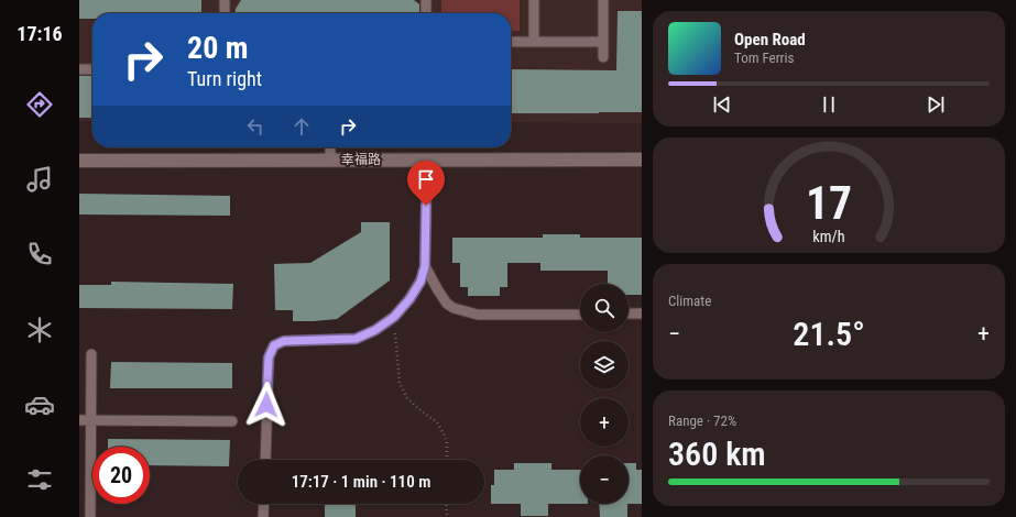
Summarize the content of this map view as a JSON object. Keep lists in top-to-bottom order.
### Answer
{
  "streets": {
    "street": ["幸福路"]
  },
  "page": {
    "tabs": "17:16",
    "turn": ["20 m", "Turn right"],
    "song": ["Open Road", "Tom Ferris"],
    "tile": [
      "Climate",
      ["Range · 72%", "360 km"]
    ],
    "map_buttons": ["+", "−"],
    "heat": ["−", "21.5°", "+"],
    "limit": "20",
    "trip": "17:17 · 1 min · 110 m",
    "gauge": ["17", "km/h"]
  }
}
